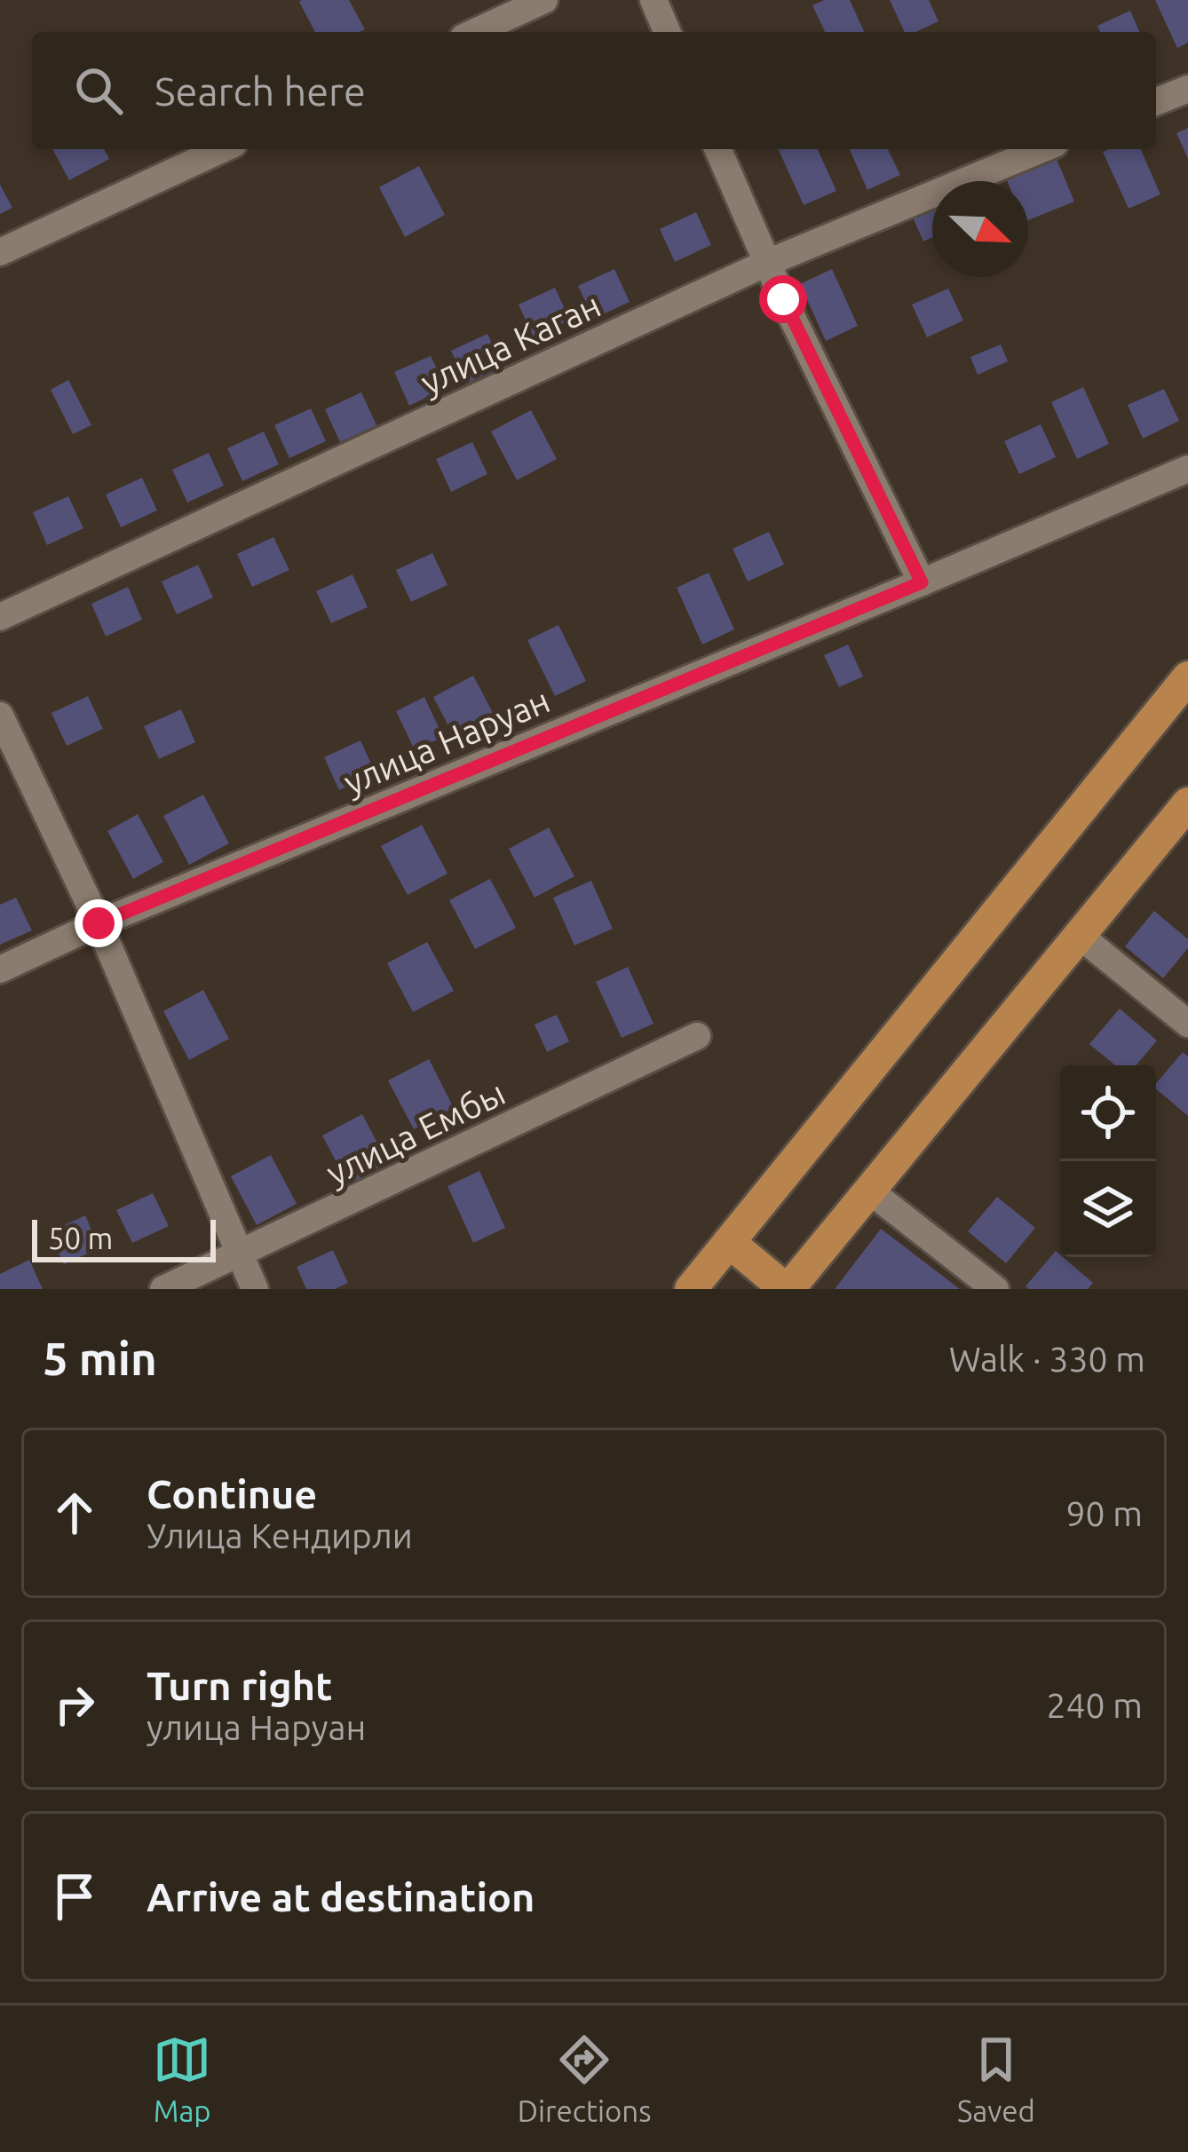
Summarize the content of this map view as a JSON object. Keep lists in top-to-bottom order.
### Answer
{
  "streets": {
    "street": ["улица Каган", "улица Наруан", "улица Ембы"]
  },
  "scale_bar": "50 m",
  "north": "bottom right",
  "page": {
    "search": "Search here",
    "scale": "50 m",
    "heading": ["5 min", "Walk · 330 m"],
    "list": [
      ["Continue", "Улица Кендирли", "90 m"],
      ["Turn right", "улица Наруан", "240 m"],
      "Arrive at destination"
    ],
    "nav": ["Map", "Directions", "Saved"]
  }
}
